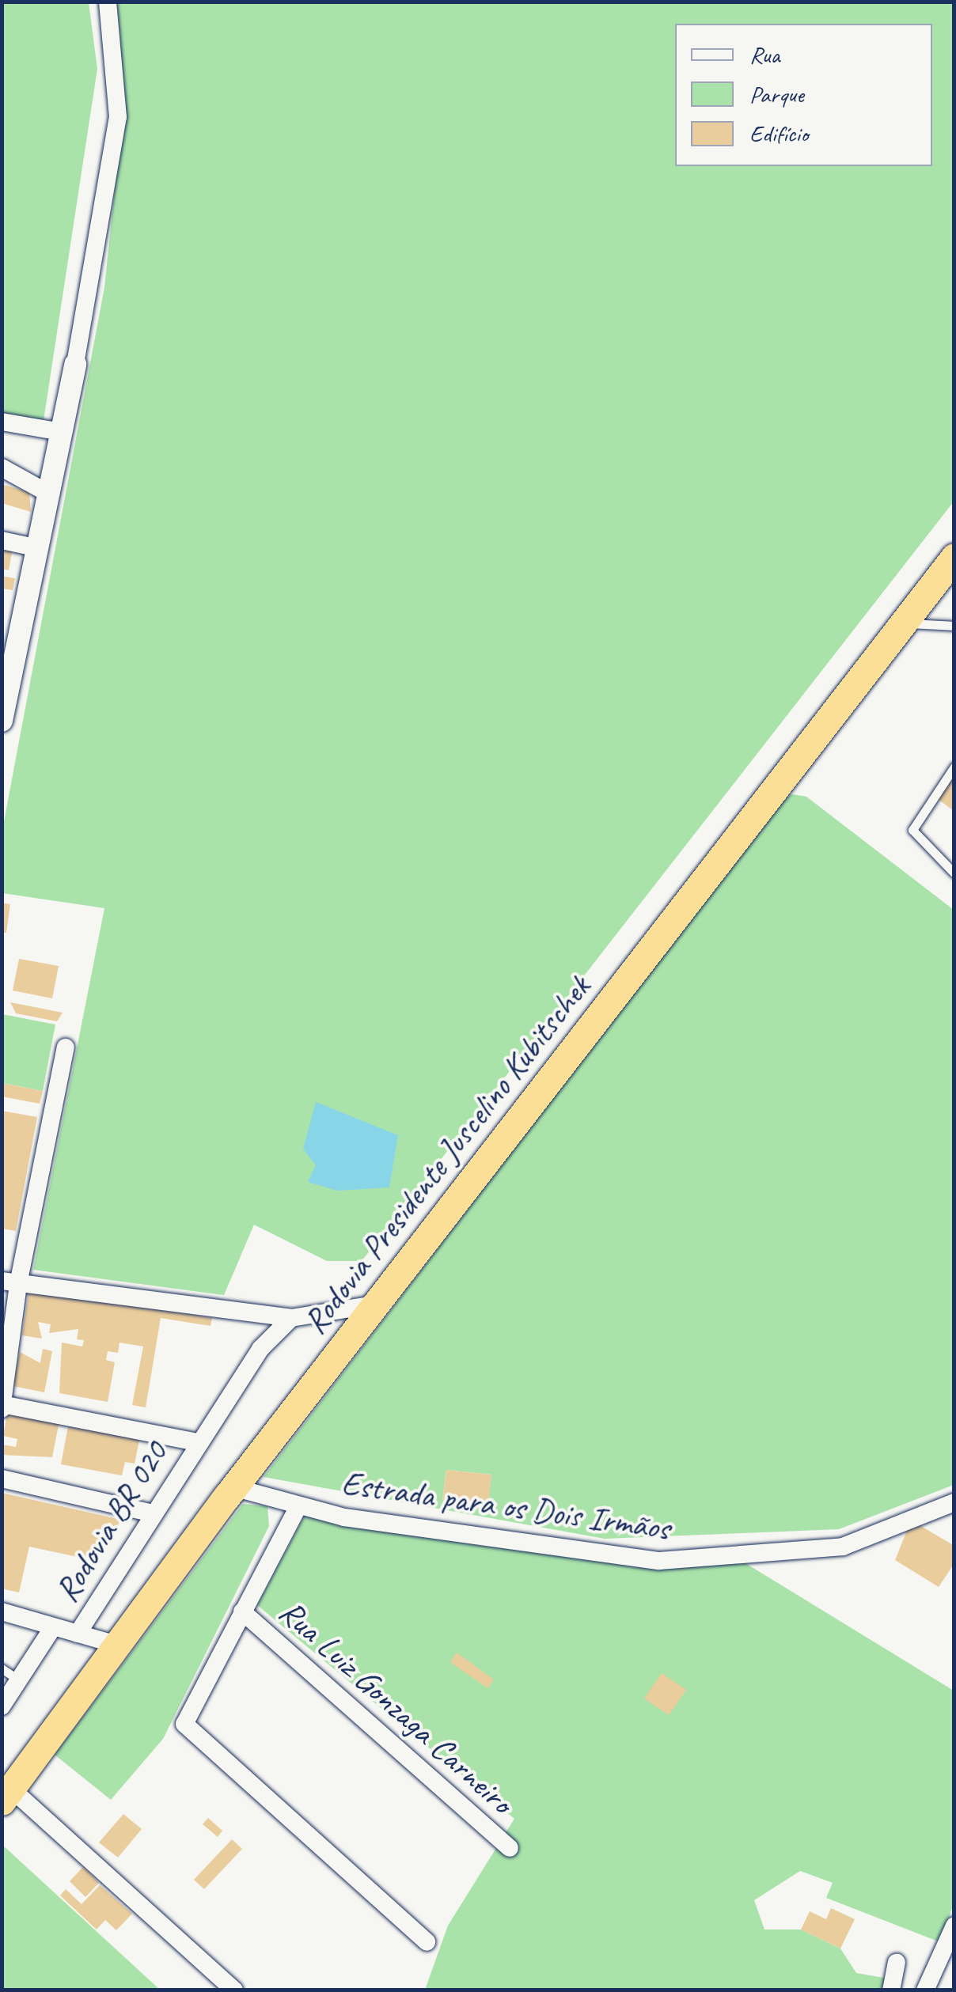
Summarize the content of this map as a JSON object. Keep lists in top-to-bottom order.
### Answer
{
  "streets": {
    "highway": ["Rodovia Presidente Juscelino Kubitschek"],
    "street": ["Estrada para os Dois Irmãos", "Rodovia BR 020", "Rua Luiz Gonzaga Carneiro"]
  },
  "crossings": [
    ["Rodovia Presidente Juscelino Kubitschek", "Estrada para os Dois Irmãos"]
  ],
  "legend": ["Rua", "Parque", "Edifício"]
}
